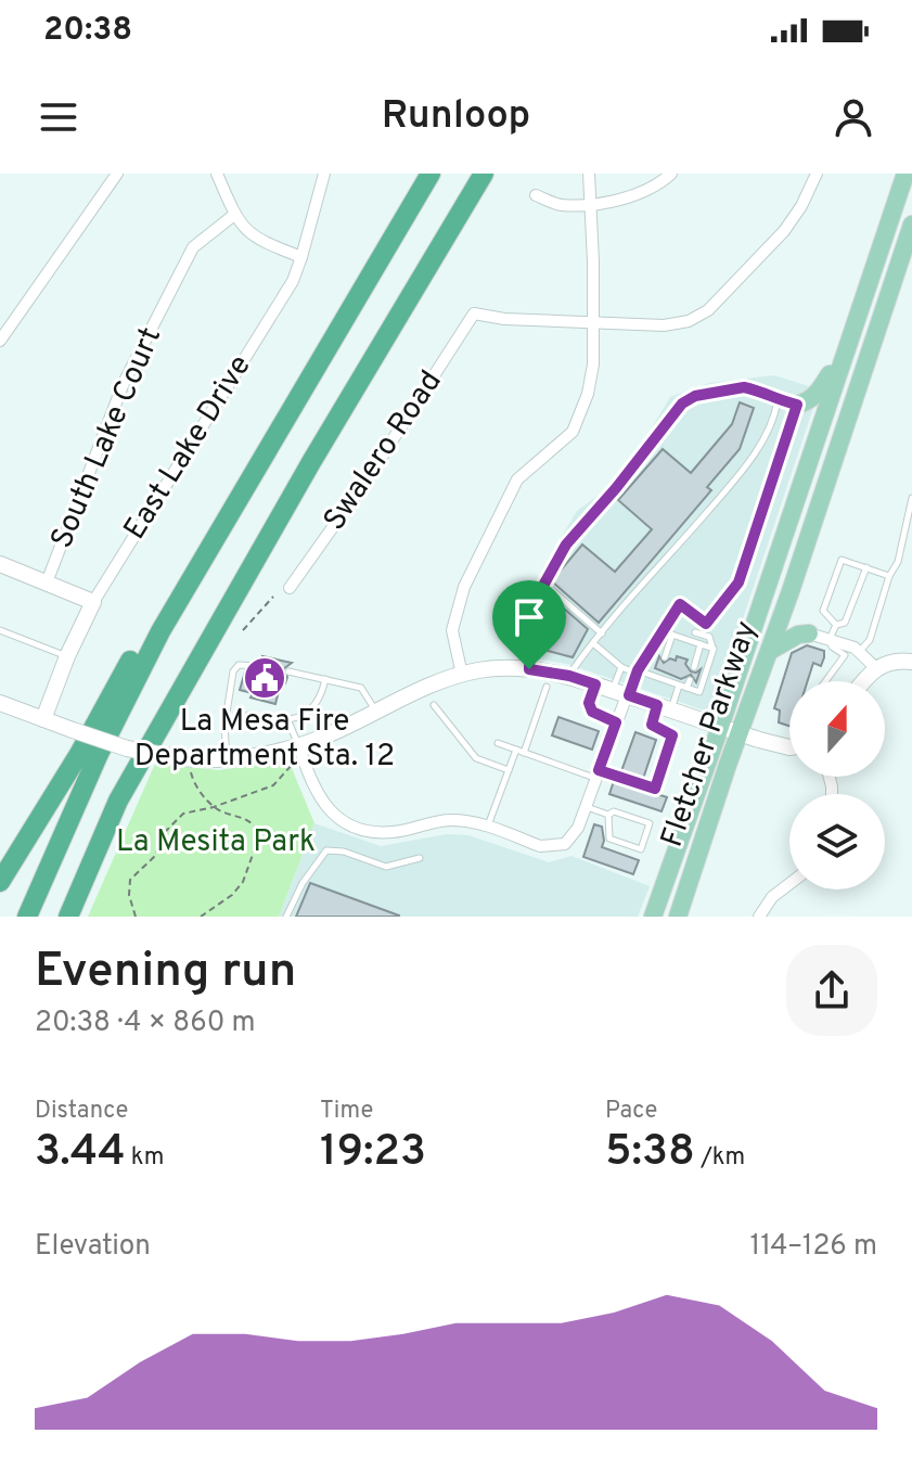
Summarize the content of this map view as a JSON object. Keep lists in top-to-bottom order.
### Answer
{
  "streets": {
    "main road": ["Fletcher Parkway"],
    "street": ["South Lake Court", "East Lake Drive", "Swalero Road"]
  },
  "parks": ["La Mesita Park"],
  "places": {
    "public building": ["La Mesa Fire Department Sta. 12"]
  },
  "north": "top",
  "page": {
    "status": "20:38",
    "header": "Runloop",
    "heading": ["Evening run", "20:38 · 4 × 860 m"],
    "stats": [
      ["Distance", "3.44 km"],
      ["Time", "19:23"],
      ["Pace", "5:38 /km"]
    ],
    "chart": ["Elevation", "114–126 m"]
  }
}
